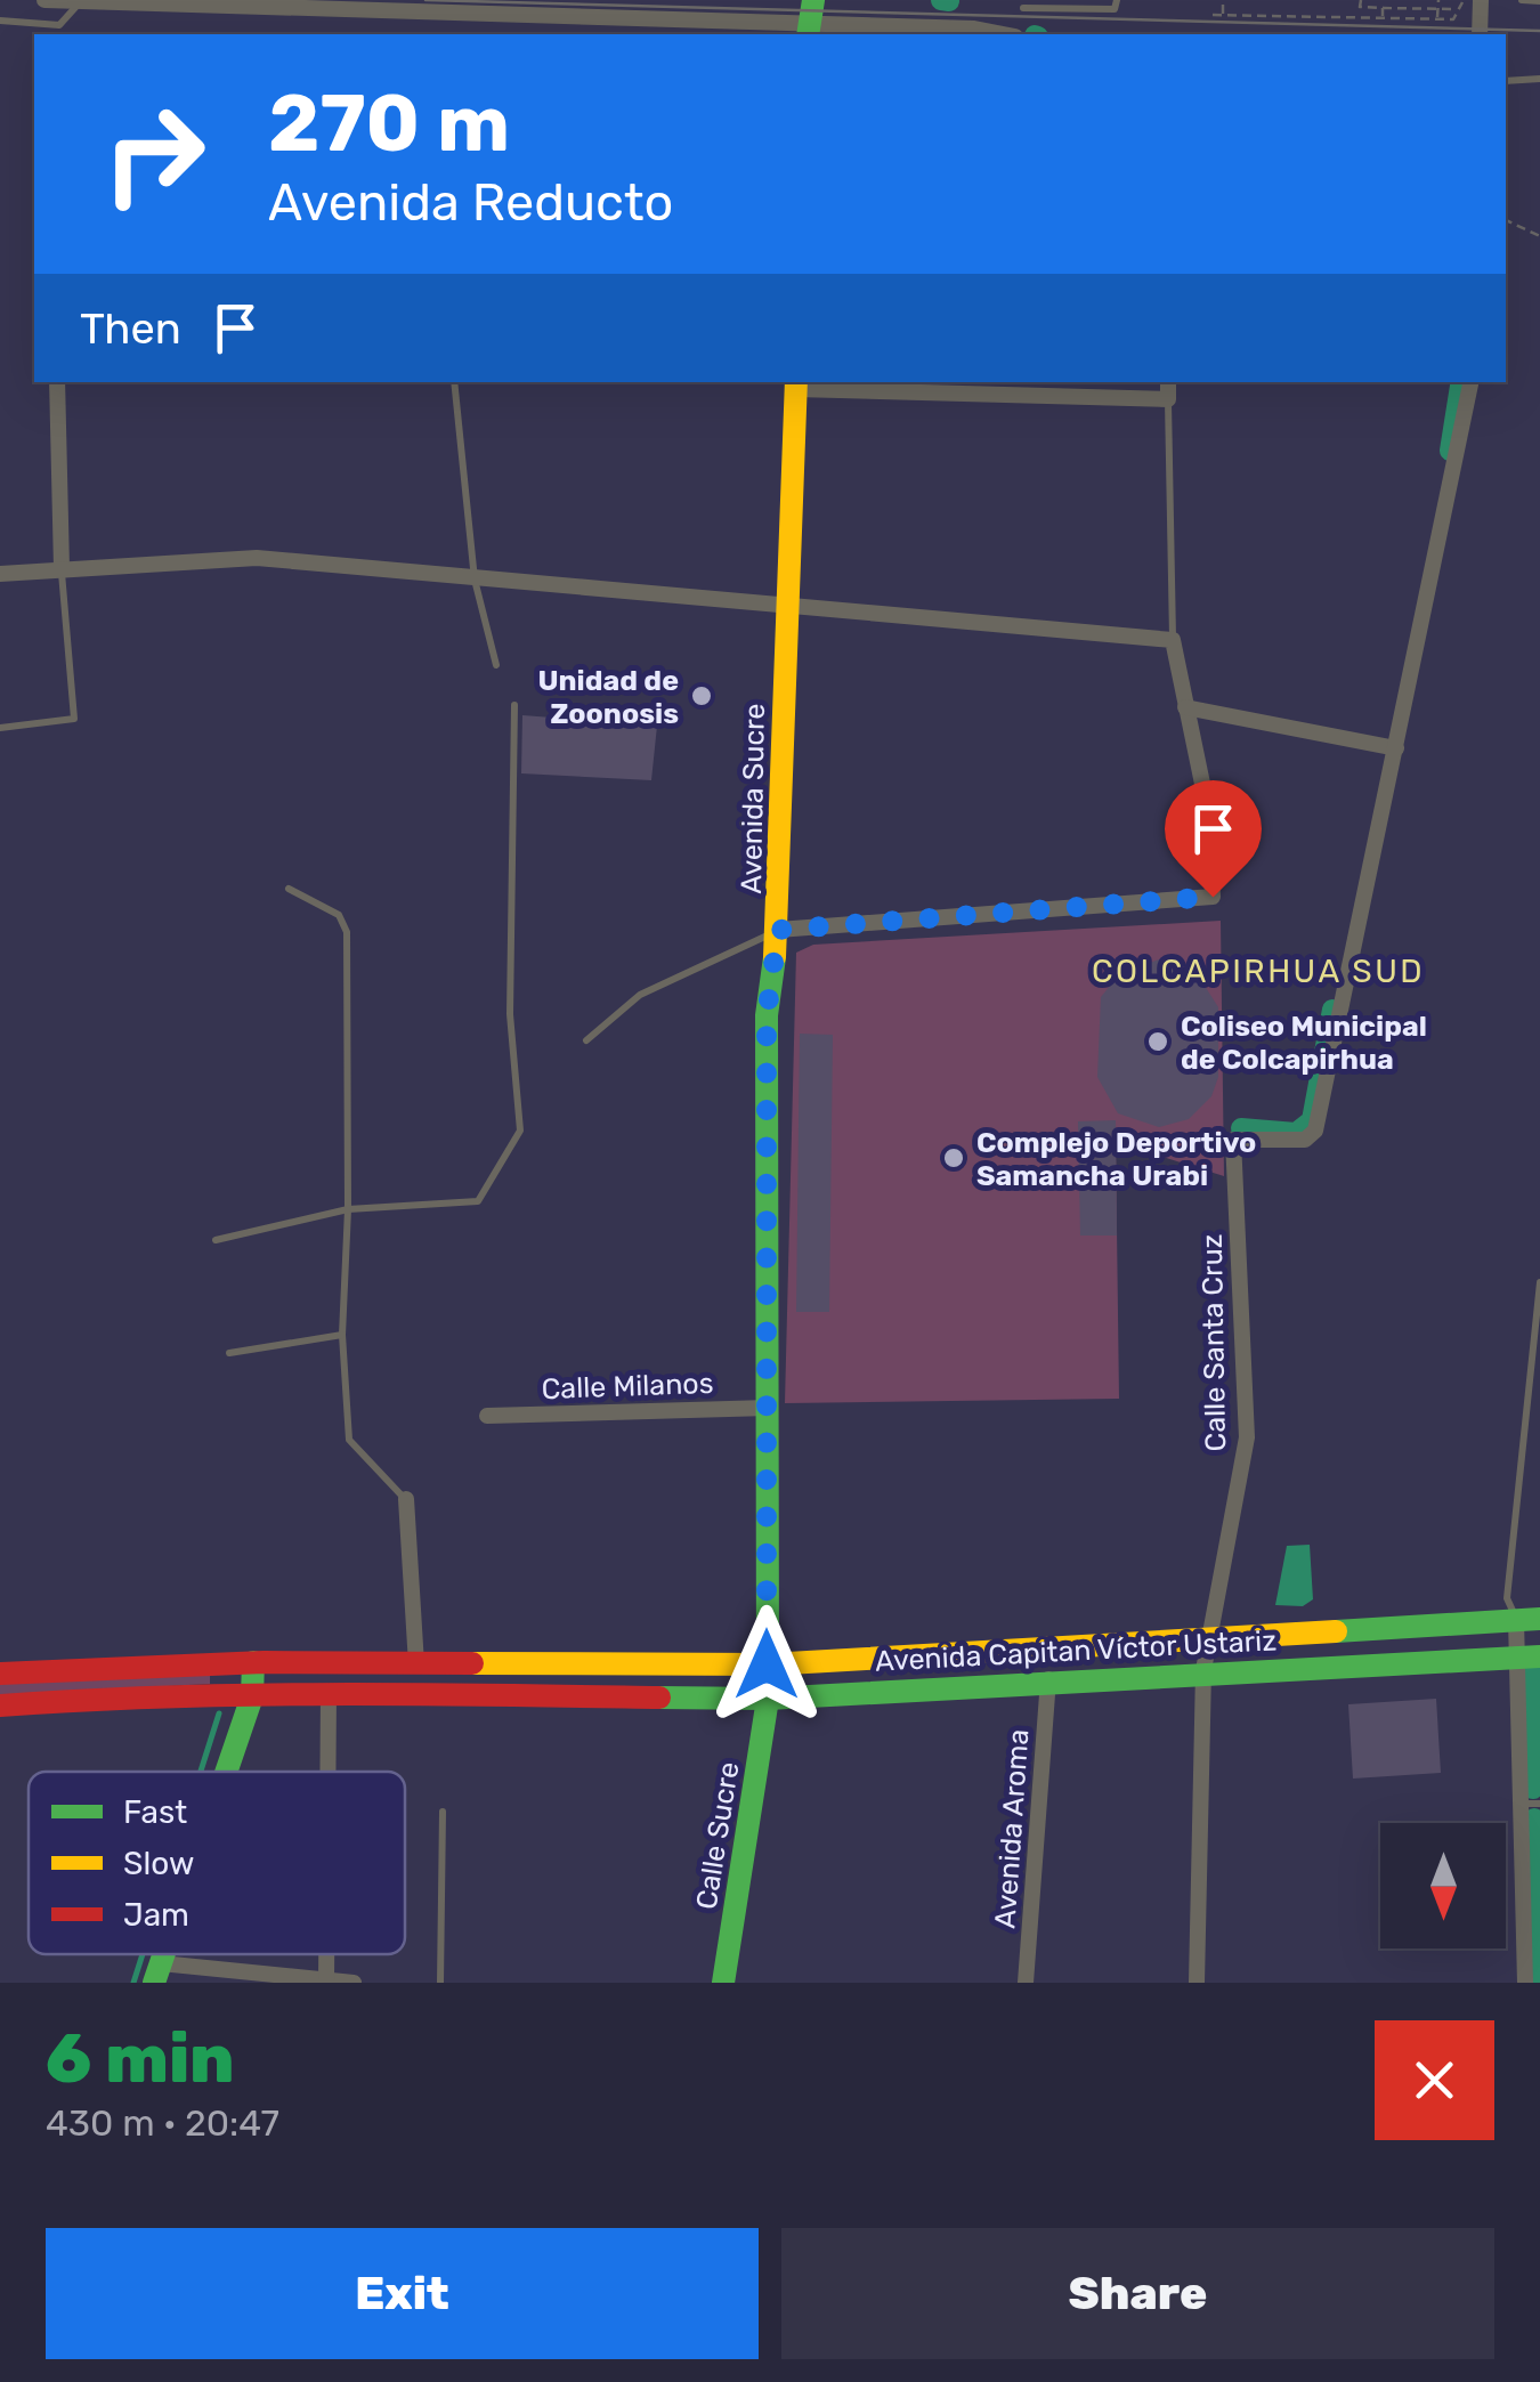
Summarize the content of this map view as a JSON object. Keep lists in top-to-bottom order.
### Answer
{
  "streets": {
    "main road": ["Avenida Sucre", "Avenida Capitan Víctor Ustariz", "Calle Sucre"],
    "street": ["Calle Santa Cruz", "Calle Milanos", "Avenida Aroma"]
  },
  "crossings": [
    ["Avenida Sucre", "Calle Milanos"],
    ["Avenida Sucre", "Avenida Capitan Víctor Ustariz"],
    ["Avenida Sucre", "Calle Sucre"],
    ["Calle Santa Cruz", "Avenida Capitan Víctor Ustariz"],
    ["Avenida Capitan Víctor Ustariz", "Avenida Aroma"],
    ["Avenida Capitan Víctor Ustariz", "Calle Sucre"]
  ],
  "districts": ["COLCAPIRHUA SUD"],
  "places": ["Unidad de Zoonosis", "Coliseo Municipal de Colcapirhua", "Complejo Deportivo Samancha Urabi"],
  "legend": ["Fast", "Slow", "Jam"],
  "north": "bottom",
  "page": {
    "turn": ["270 m", "Avenida Reducto"],
    "then": "Then",
    "heading": ["6 min", "430 m · 20:47"],
    "buttons": ["Exit", "Share"]
  }
}
